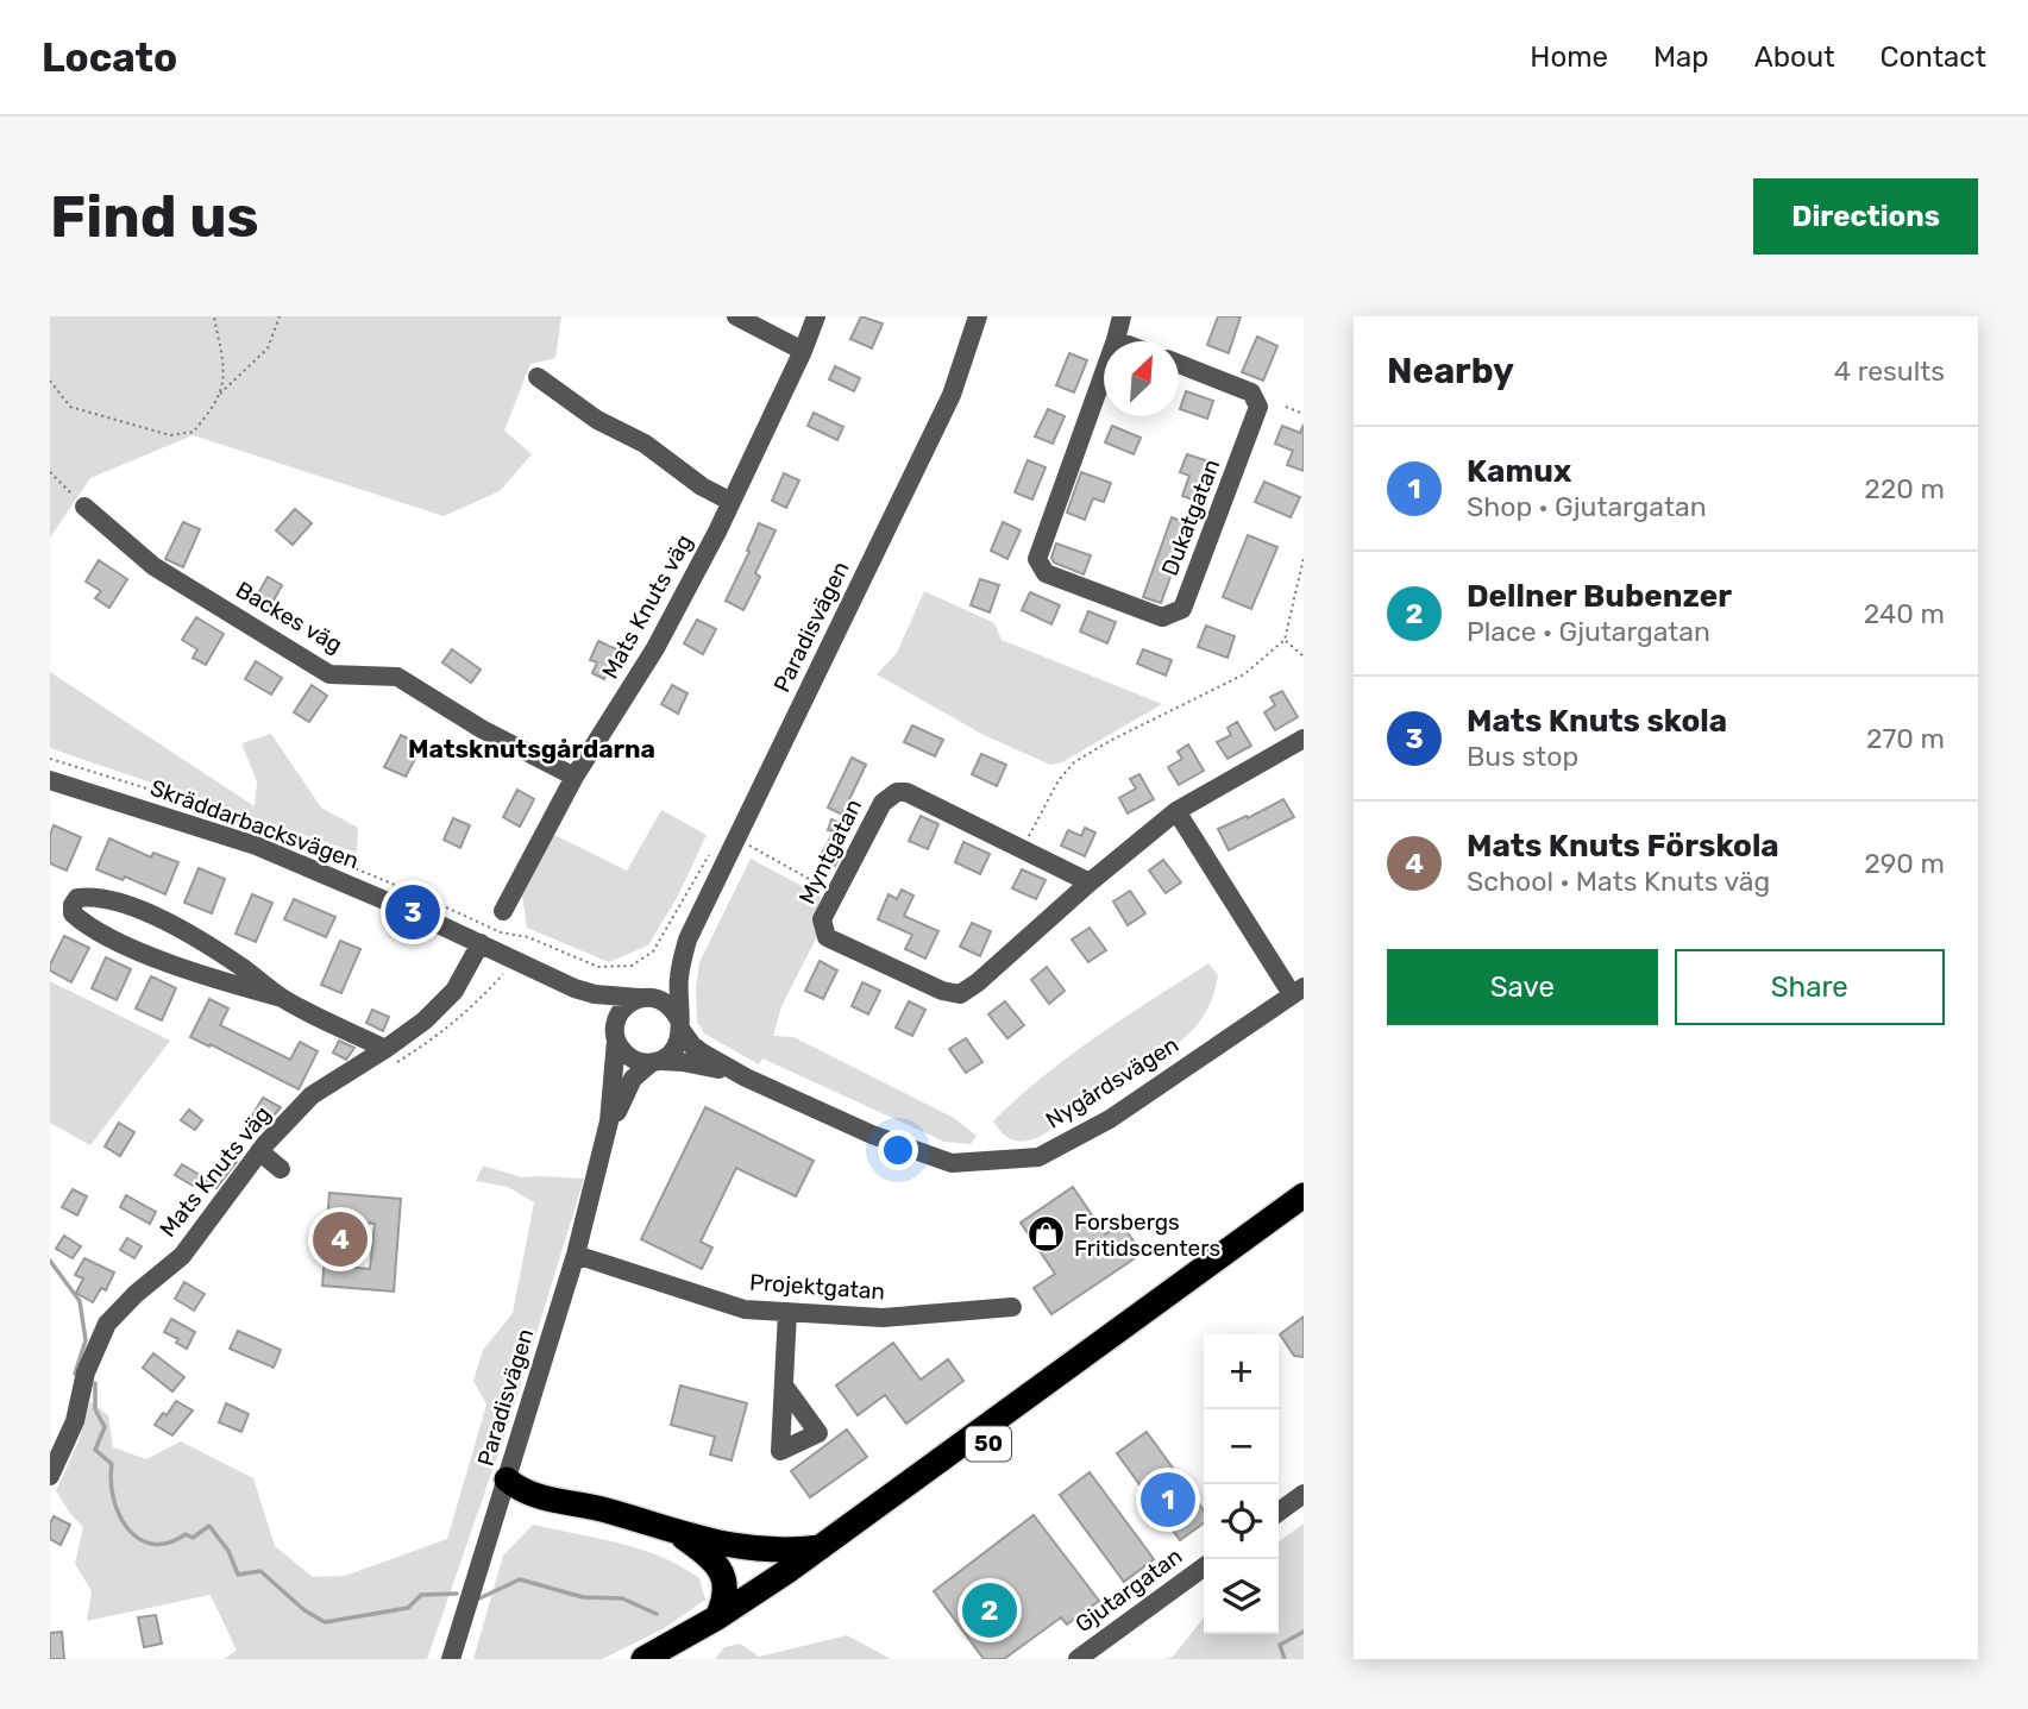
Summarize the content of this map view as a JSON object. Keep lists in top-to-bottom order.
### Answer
{
  "streets": {
    "highway": ["50"],
    "street": [
      "Dukatgatan",
      "Mats Knuts väg",
      "Backes väg",
      "Paradisvägen",
      "Skräddarbacksvägen",
      "Myntgatan",
      "Nygårdsvägen",
      "Projektgatan",
      "Gjutargatan"
    ]
  },
  "crossings": [
    ["Mats Knuts väg", "Backes väg"],
    ["Mats Knuts väg", "Skräddarbacksvägen"],
    ["Paradisvägen", "Skräddarbacksvägen"],
    ["Paradisvägen", "Nygårdsvägen"],
    ["Paradisvägen", "Projektgatan"],
    ["Skräddarbacksvägen", "Nygårdsvägen"]
  ],
  "districts": ["Matsknutsgårdarna"],
  "places": {
    "shop": ["Forsbergs Fritidscenters"]
  },
  "north": "top right",
  "page": {
    "header": "Locato",
    "nav": [
      "Home",
      "Map",
      "About",
      "Contact"
    ],
    "buttons": [
      "Directions",
      ["Save", "Share"]
    ],
    "title": "Find us",
    "heading": ["Nearby", "4 results"],
    "list": [
      {
        "mark": "1",
        "name": "Kamux",
        "note": "Shop · Gjutargatan",
        "value": "220 m"
      },
      {
        "mark": "2",
        "name": "Dellner Bubenzer",
        "note": "Place · Gjutargatan",
        "value": "240 m"
      },
      {
        "mark": "3",
        "name": "Mats Knuts skola",
        "note": "Bus stop",
        "value": "270 m"
      },
      {
        "mark": "4",
        "name": "Mats Knuts Förskola",
        "note": "School · Mats Knuts väg",
        "value": "290 m"
      }
    ],
    "pins": [
      "3",
      "4",
      "1",
      "2"
    ],
    "map_buttons": ["+", "−"]
  }
}
